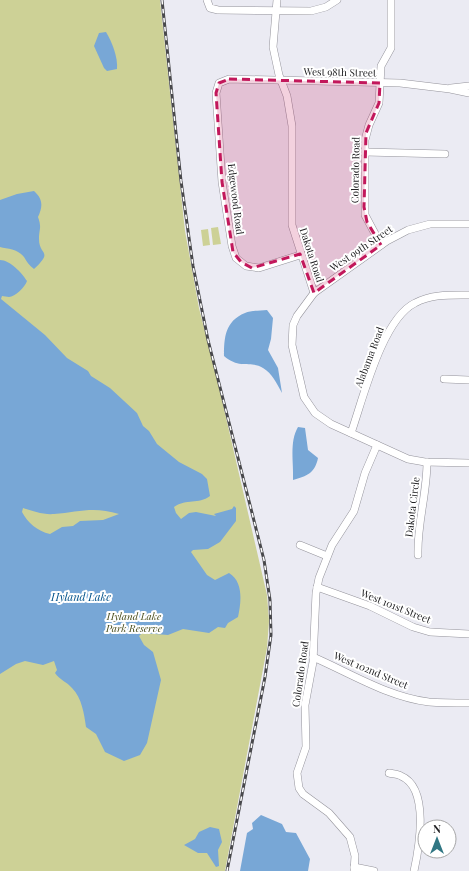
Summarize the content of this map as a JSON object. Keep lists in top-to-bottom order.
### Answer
{
  "streets": {
    "street": [
      "West 98th Street",
      "Colorado Road",
      "Edgewood Road",
      "West 99th Street",
      "Dakota Road",
      "Alabama Road",
      "Dakota Circle",
      "West 101st Street",
      "West 102nd Street"
    ]
  },
  "crossings": [
    ["West 98th Street", "Colorado Road"],
    ["West 98th Street", "Edgewood Road"],
    ["West 98th Street", "Dakota Road"],
    ["Colorado Road", "West 99th Street"],
    ["Colorado Road", "Dakota Road"],
    ["Colorado Road", "West 101st Street"],
    ["Colorado Road", "West 102nd Street"],
    ["Edgewood Road", "Dakota Road"],
    ["West 99th Street", "Dakota Road"],
    ["Dakota Road", "Alabama Road"],
    ["Dakota Road", "Dakota Circle"]
  ],
  "water": ["Hyland Lake"],
  "parks": ["Hyland Lake Park Reserve"],
  "north": "top"
}
